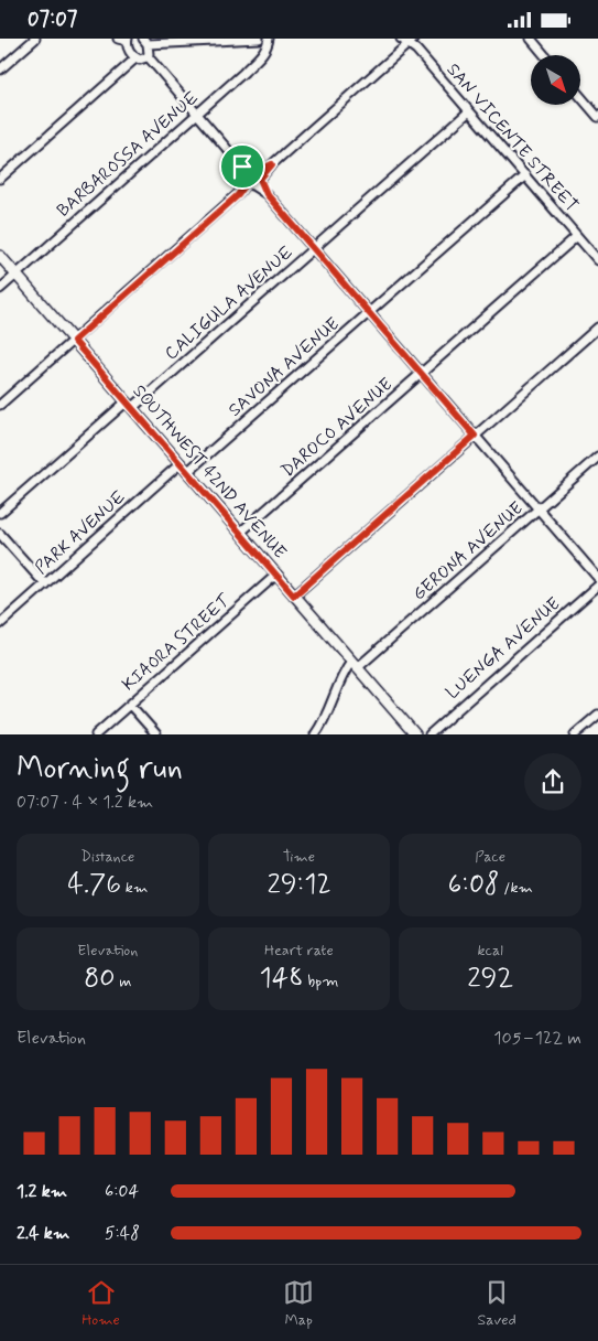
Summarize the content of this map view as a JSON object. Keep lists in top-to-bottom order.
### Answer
{
  "streets": {
    "main road": ["SOUTHWEST 42ND AVENUE"],
    "street": [
      "SAN VICENTE STREET",
      "BARBAROSSA AVENUE",
      "CALIGULA AVENUE",
      "SAVONA AVENUE",
      "DAROCO AVENUE",
      "PARK AVENUE",
      "GERONA AVENUE",
      "KIAORA STREET",
      "LUENGA AVENUE"
    ]
  },
  "crossings": [
    ["SAN VICENTE STREET", "CALIGULA AVENUE"],
    ["SAN VICENTE STREET", "SAVONA AVENUE"],
    ["SAN VICENTE STREET", "DAROCO AVENUE"],
    ["BARBAROSSA AVENUE", "SOUTHWEST 42ND AVENUE"],
    ["CALIGULA AVENUE", "SOUTHWEST 42ND AVENUE"],
    ["SAVONA AVENUE", "SOUTHWEST 42ND AVENUE"],
    ["DAROCO AVENUE", "SOUTHWEST 42ND AVENUE"],
    ["SOUTHWEST 42ND AVENUE", "PARK AVENUE"],
    ["SOUTHWEST 42ND AVENUE", "GERONA AVENUE"],
    ["SOUTHWEST 42ND AVENUE", "KIAORA STREET"]
  ],
  "north": "bottom right",
  "page": {
    "status": "07:07",
    "heading": ["Morning run", "07:07 · 4 × 1.2 km"],
    "stats": [
      ["Distance", "4.76 km"],
      ["Time", "29:12"],
      ["Pace", "6:08 /km"],
      ["Elevation", "80 m"],
      ["Heart rate", "148 bpm"],
      ["kcal", "292"]
    ],
    "chart": ["Elevation", "105–122 m"],
    "list": [
      {
        "name": "1.2 km",
        "note": "6:04"
      },
      {
        "name": "2.4 km",
        "note": "5:48"
      }
    ],
    "tabs": ["Home", "Map", "Saved"]
  }
}
